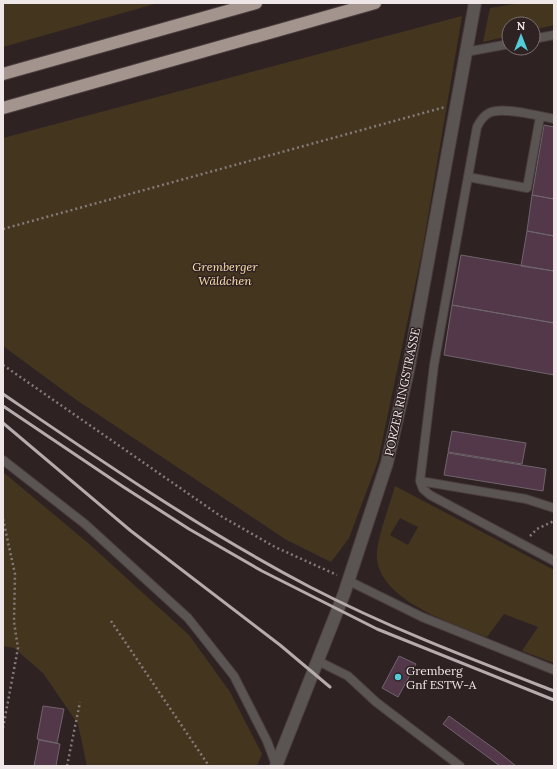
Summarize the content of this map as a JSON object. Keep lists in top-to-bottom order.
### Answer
{
  "streets": {
    "street": ["PORZER RINGSTRASSE"]
  },
  "parks": ["Gremberger Wäldchen"],
  "places": ["Gremberg Gnf ESTW-A"],
  "north": "top"
}
